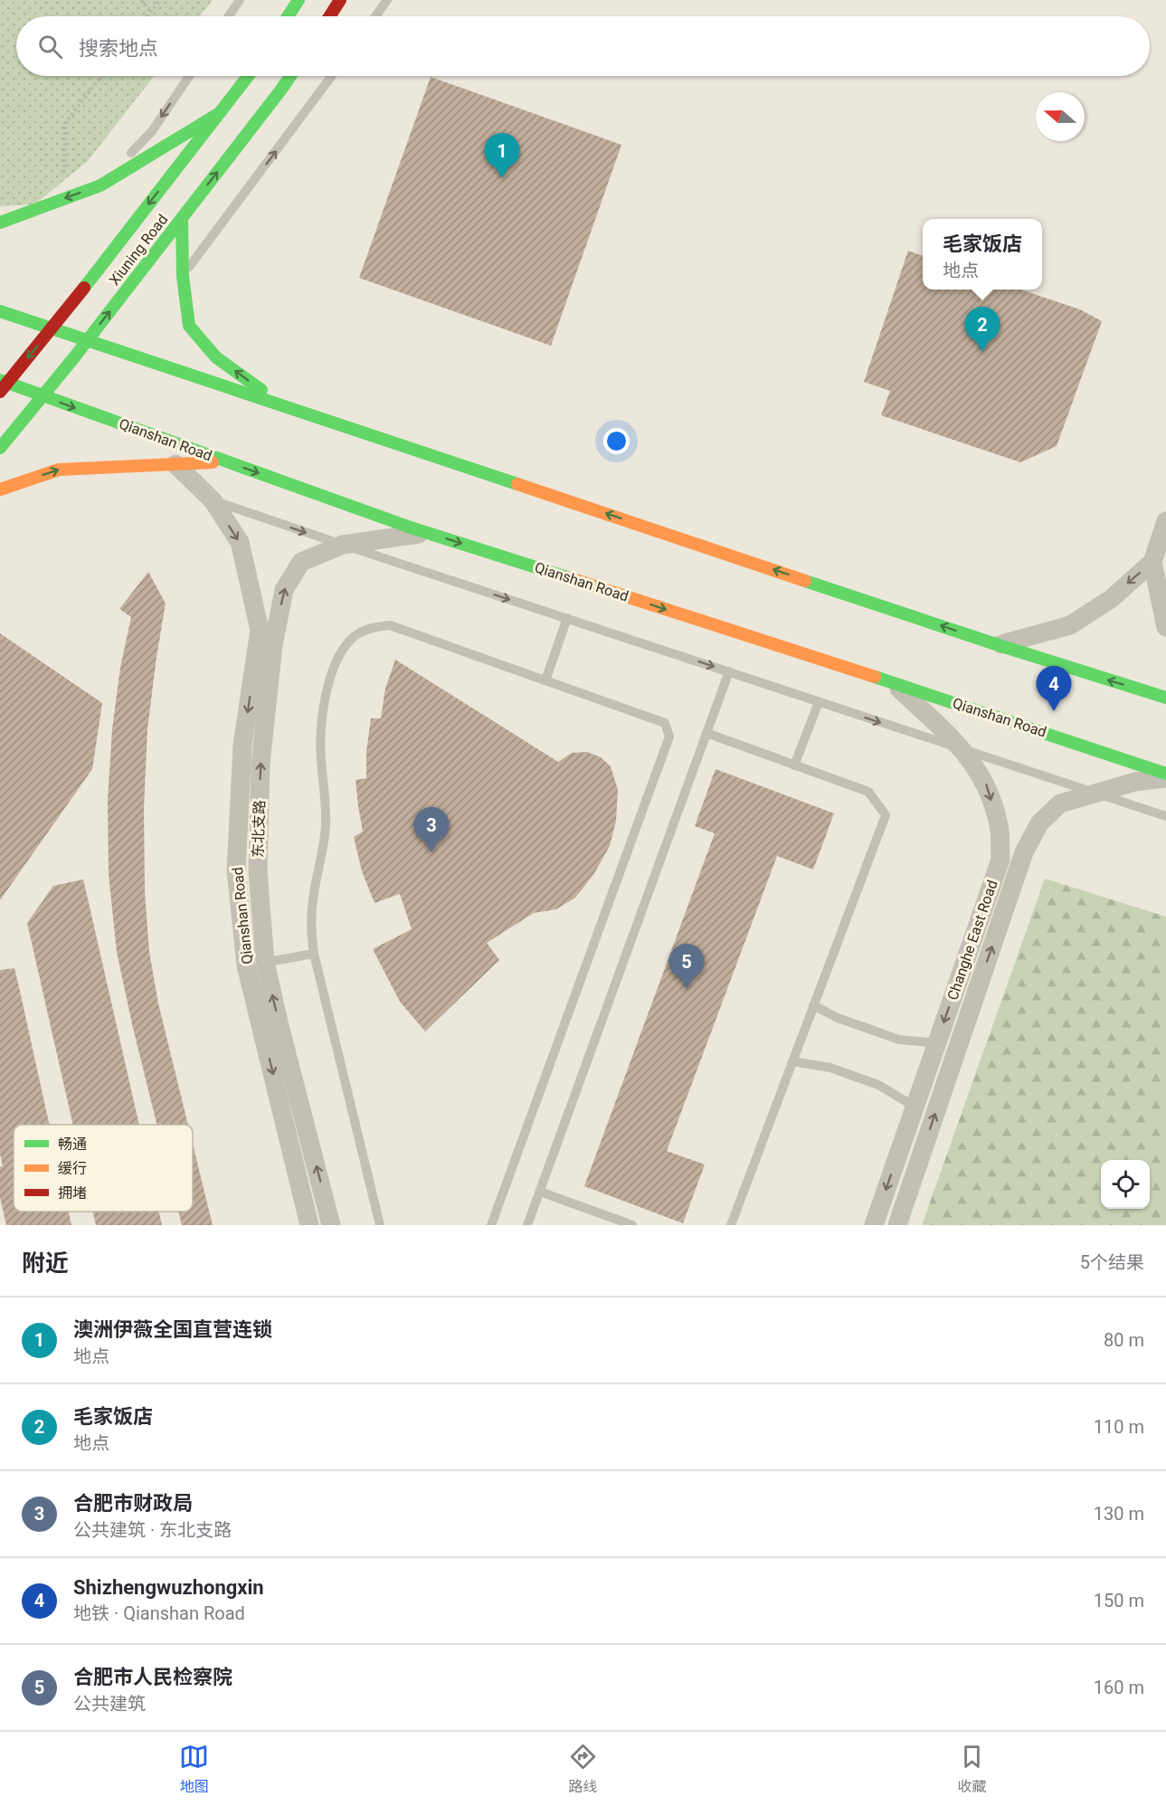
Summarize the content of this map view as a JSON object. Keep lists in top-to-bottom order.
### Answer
{
  "streets": {
    "main road": ["Xiuning Road", "Qianshan Road"],
    "street": ["东北支路", "Changhe East Road"]
  },
  "crossings": [
    ["Xiuning Road", "Qianshan Road"],
    ["Qianshan Road", "东北支路"],
    ["Qianshan Road", "Changhe East Road"]
  ],
  "one_way": ["Qianshan Road", "东北支路"],
  "legend": ["畅通", "缓行", "拥堵"],
  "north": "left",
  "page": {
    "search": "搜索地点",
    "pins": [
      "1",
      "2",
      "4",
      "3",
      "5"
    ],
    "popup": ["毛家饭店", "地点"],
    "heading": ["附近", "5个结果"],
    "list": [
      {
        "mark": "1",
        "name": "澳洲伊薇全国直营连锁",
        "note": "地点",
        "value": "80 m"
      },
      {
        "mark": "2",
        "name": "毛家饭店",
        "note": "地点",
        "value": "110 m"
      },
      {
        "mark": "3",
        "name": "合肥市财政局",
        "note": "公共建筑 · 东北支路",
        "value": "130 m"
      },
      {
        "mark": "4",
        "name": "Shizhengwuzhongxin",
        "note": "地铁 · Qianshan Road",
        "value": "150 m"
      },
      {
        "mark": "5",
        "name": "合肥市人民检察院",
        "note": "公共建筑",
        "value": "160 m"
      }
    ],
    "nav": ["地图", "路线", "收藏"]
  }
}
